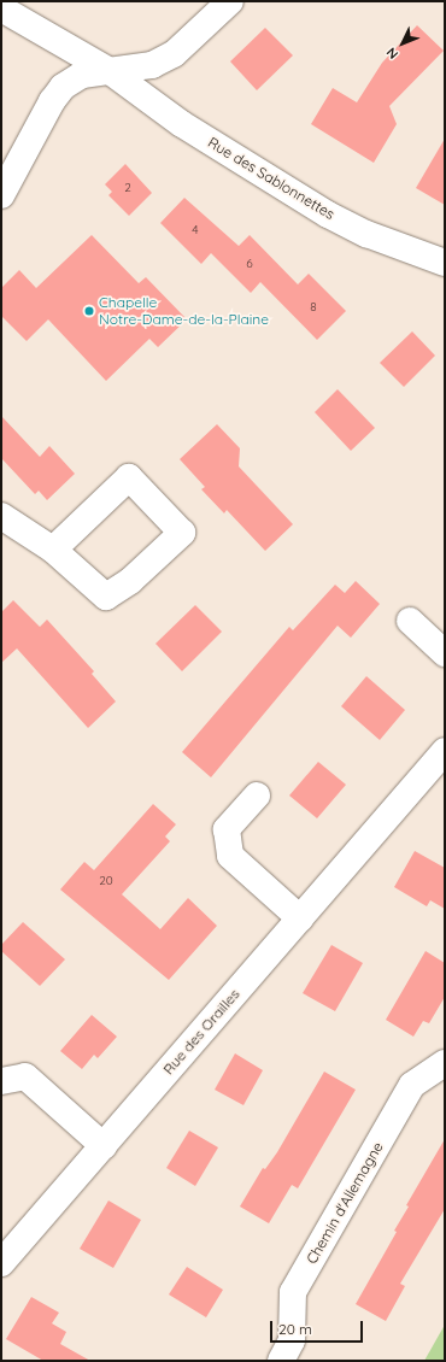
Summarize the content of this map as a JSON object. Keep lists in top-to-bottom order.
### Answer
{
  "streets": {
    "street": ["Rue des Sablonnettes", "Rue des Orailles", "Chemin d'Allemagne"]
  },
  "places": ["Chapelle Notre-Dame-de-la-Plaine"],
  "house_numbers": [
    "2",
    "4",
    "6",
    "8",
    "20"
  ],
  "scale_bar": "20 m",
  "north": "bottom left"
}
